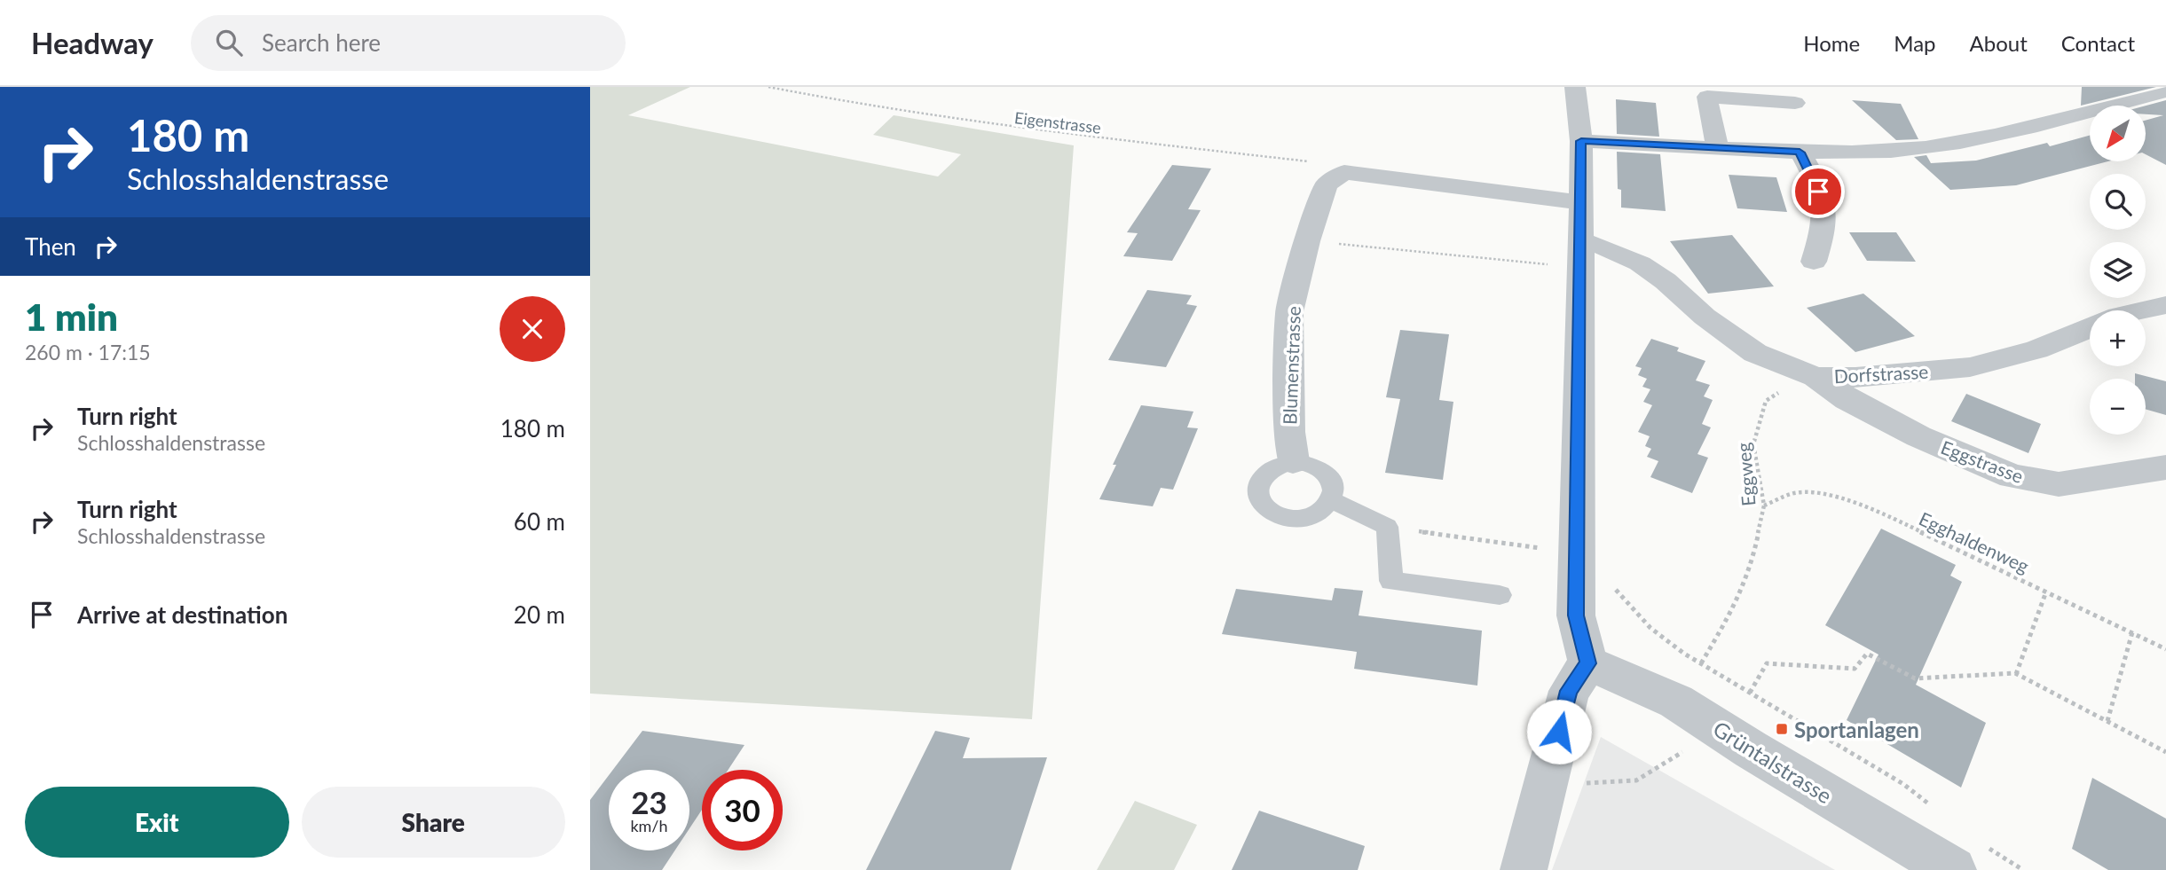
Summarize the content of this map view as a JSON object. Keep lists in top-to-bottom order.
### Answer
{
  "streets": {
    "street": [
      "Blumenstrasse",
      "Dorfstrasse",
      "Eggstrasse",
      "Grüntalstrasse"
    ],
    "path": ["Eigenstrasse", "Eggweg", "Egghaldenweg"]
  },
  "crossings": [
    ["Eigenstrasse", "Blumenstrasse"],
    ["Dorfstrasse", "Eggstrasse"],
    ["Dorfstrasse", "Eggweg"],
    ["Eggstrasse", "Eggweg"],
    ["Eggweg", "Egghaldenweg"]
  ],
  "places": {
    "transit": ["Sportanlagen"]
  },
  "north": "bottom left",
  "page": {
    "header": "Headway",
    "search": "Search here",
    "nav": [
      "Home",
      "Map",
      "About",
      "Contact"
    ],
    "turn": ["180 m", "Schlosshaldenstrasse"],
    "map_buttons": ["+", "−"],
    "then": "Then",
    "heading": ["1 min", "260 m · 17:15"],
    "list": [
      {
        "name": "Turn right",
        "note": "Schlosshaldenstrasse",
        "value": "180 m"
      },
      {
        "name": "Turn right",
        "note": "Schlosshaldenstrasse",
        "value": "60 m"
      },
      {
        "name": "Arrive at destination",
        "value": "20 m"
      }
    ],
    "speed": "23 km/h",
    "limit": "30",
    "buttons": ["Exit", "Share"]
  }
}
